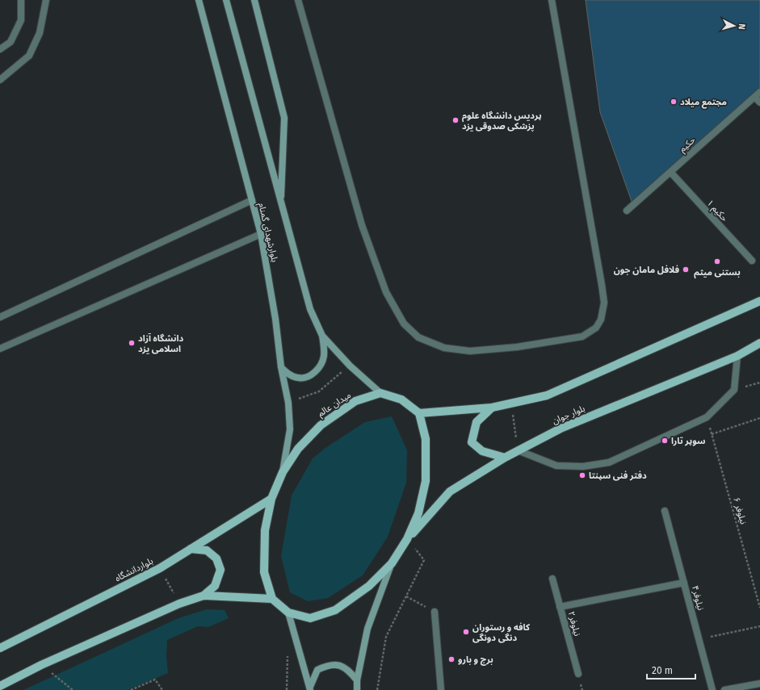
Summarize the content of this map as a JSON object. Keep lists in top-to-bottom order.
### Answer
{
  "streets": {
    "main road": [
      "بلوارشهدای گمنام",
      "میدان عالم",
      "بلوار جوان",
      "بلواردانشگاه"
    ],
    "street": [
      "حکیم",
      "حکیم ۱",
      "نیلوفر۴",
      "نیلوفر۲"
    ],
    "path": ["نیلوفر ۶"]
  },
  "crossings": [
    ["حکیم", "حکیم ۱"],
    ["بلوارشهدای گمنام", "میدان عالم"],
    ["میدان عالم", "بلواردانشگاه"]
  ],
  "places": [
    "مجتمع میلاد",
    "پردیس دانشگاه علوم پزشکی صدوقی یزد",
    "بستنی میثم",
    "فلافل مامان جون",
    "دانشگاه آزاد اسلامی یزد",
    "سوپر تارا",
    "دفتر فنی سپنتا",
    "کافه و رستوران دنگی دونگی",
    "برج و بارو"
  ],
  "scale_bar": "20 m",
  "north": "right"
}
